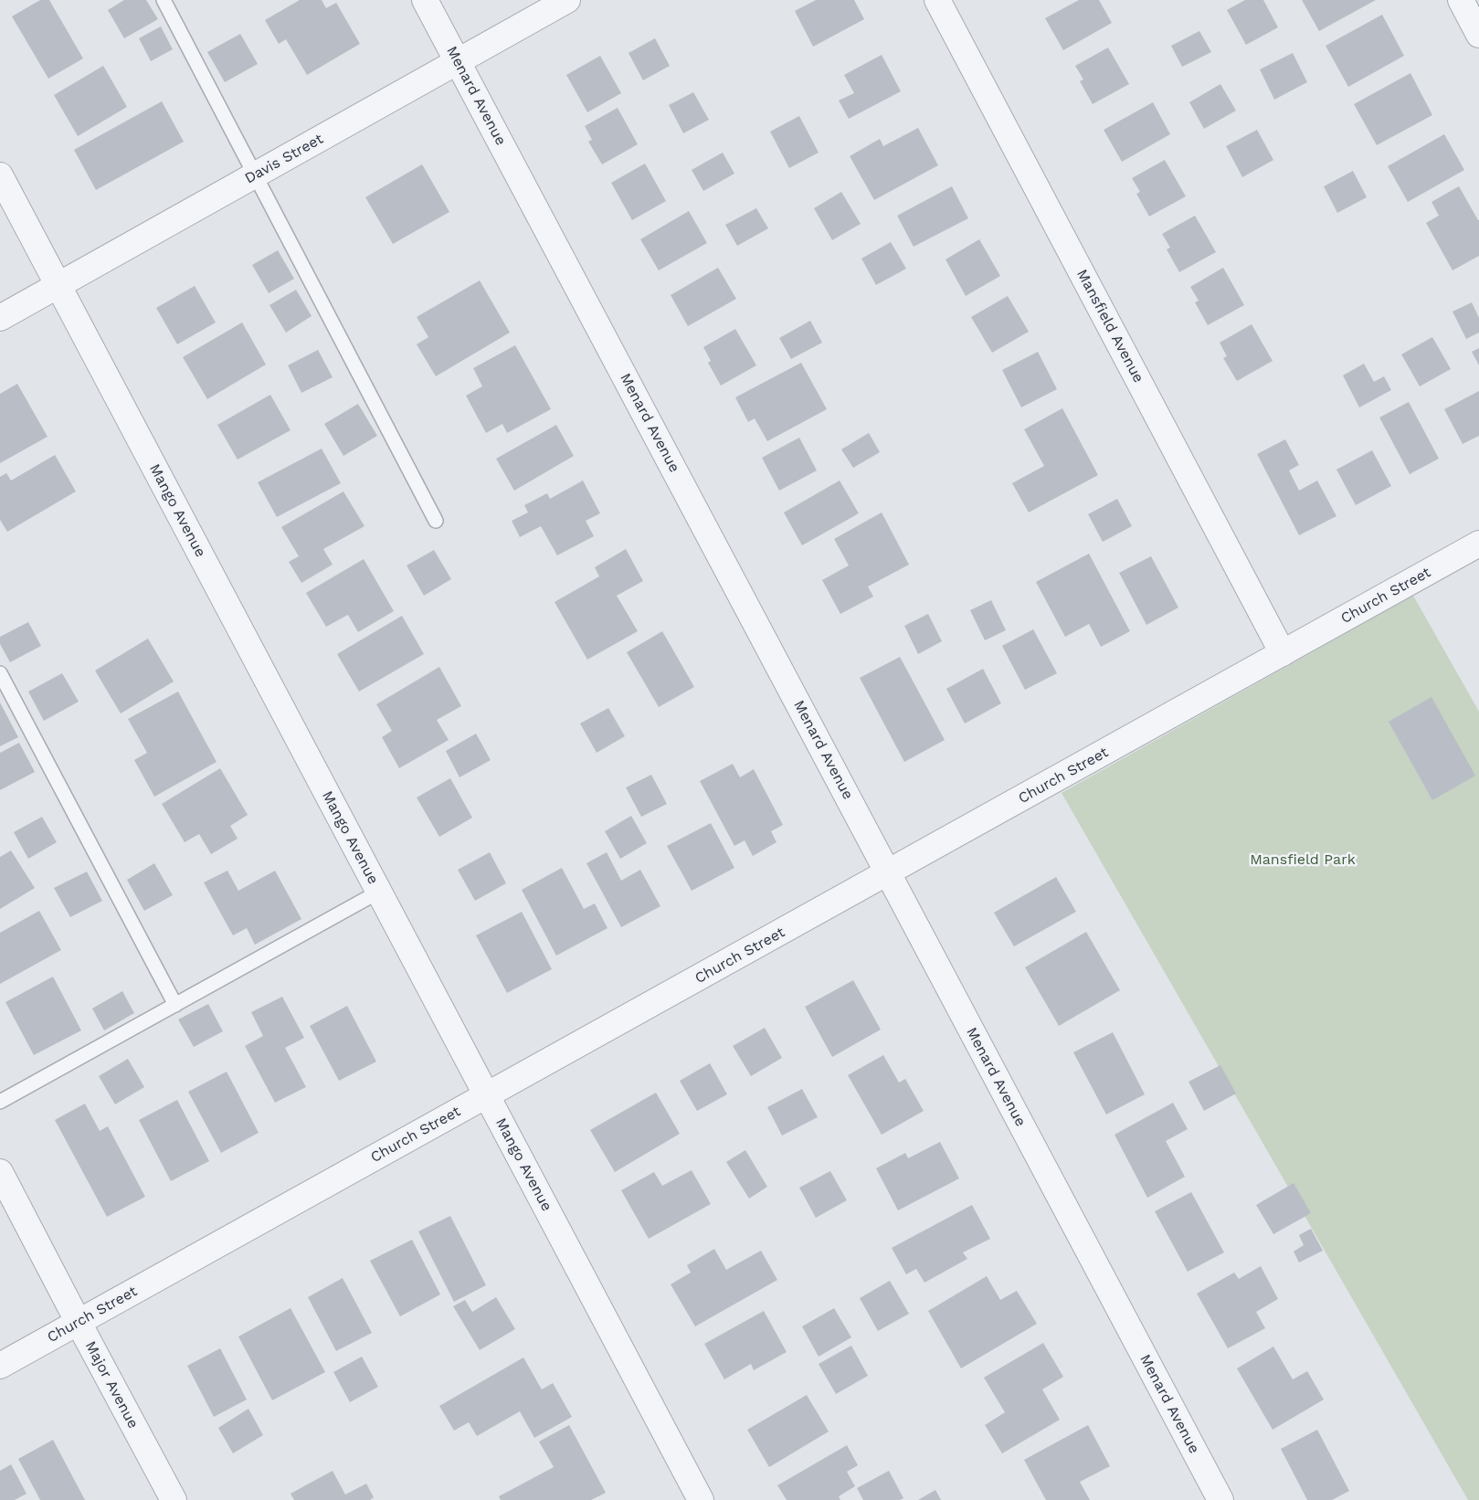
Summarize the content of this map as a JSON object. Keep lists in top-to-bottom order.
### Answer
{
  "streets": {
    "street": [
      "Menard Avenue",
      "Davis Street",
      "Mansfield Avenue",
      "Mango Avenue",
      "Church Street",
      "Major Avenue"
    ]
  },
  "crossings": [
    ["Menard Avenue", "Davis Street"],
    ["Menard Avenue", "Church Street"],
    ["Davis Street", "Mango Avenue"],
    ["Mansfield Avenue", "Church Street"],
    ["Mango Avenue", "Church Street"],
    ["Church Street", "Major Avenue"]
  ],
  "parks": ["Mansfield Park"]
}
